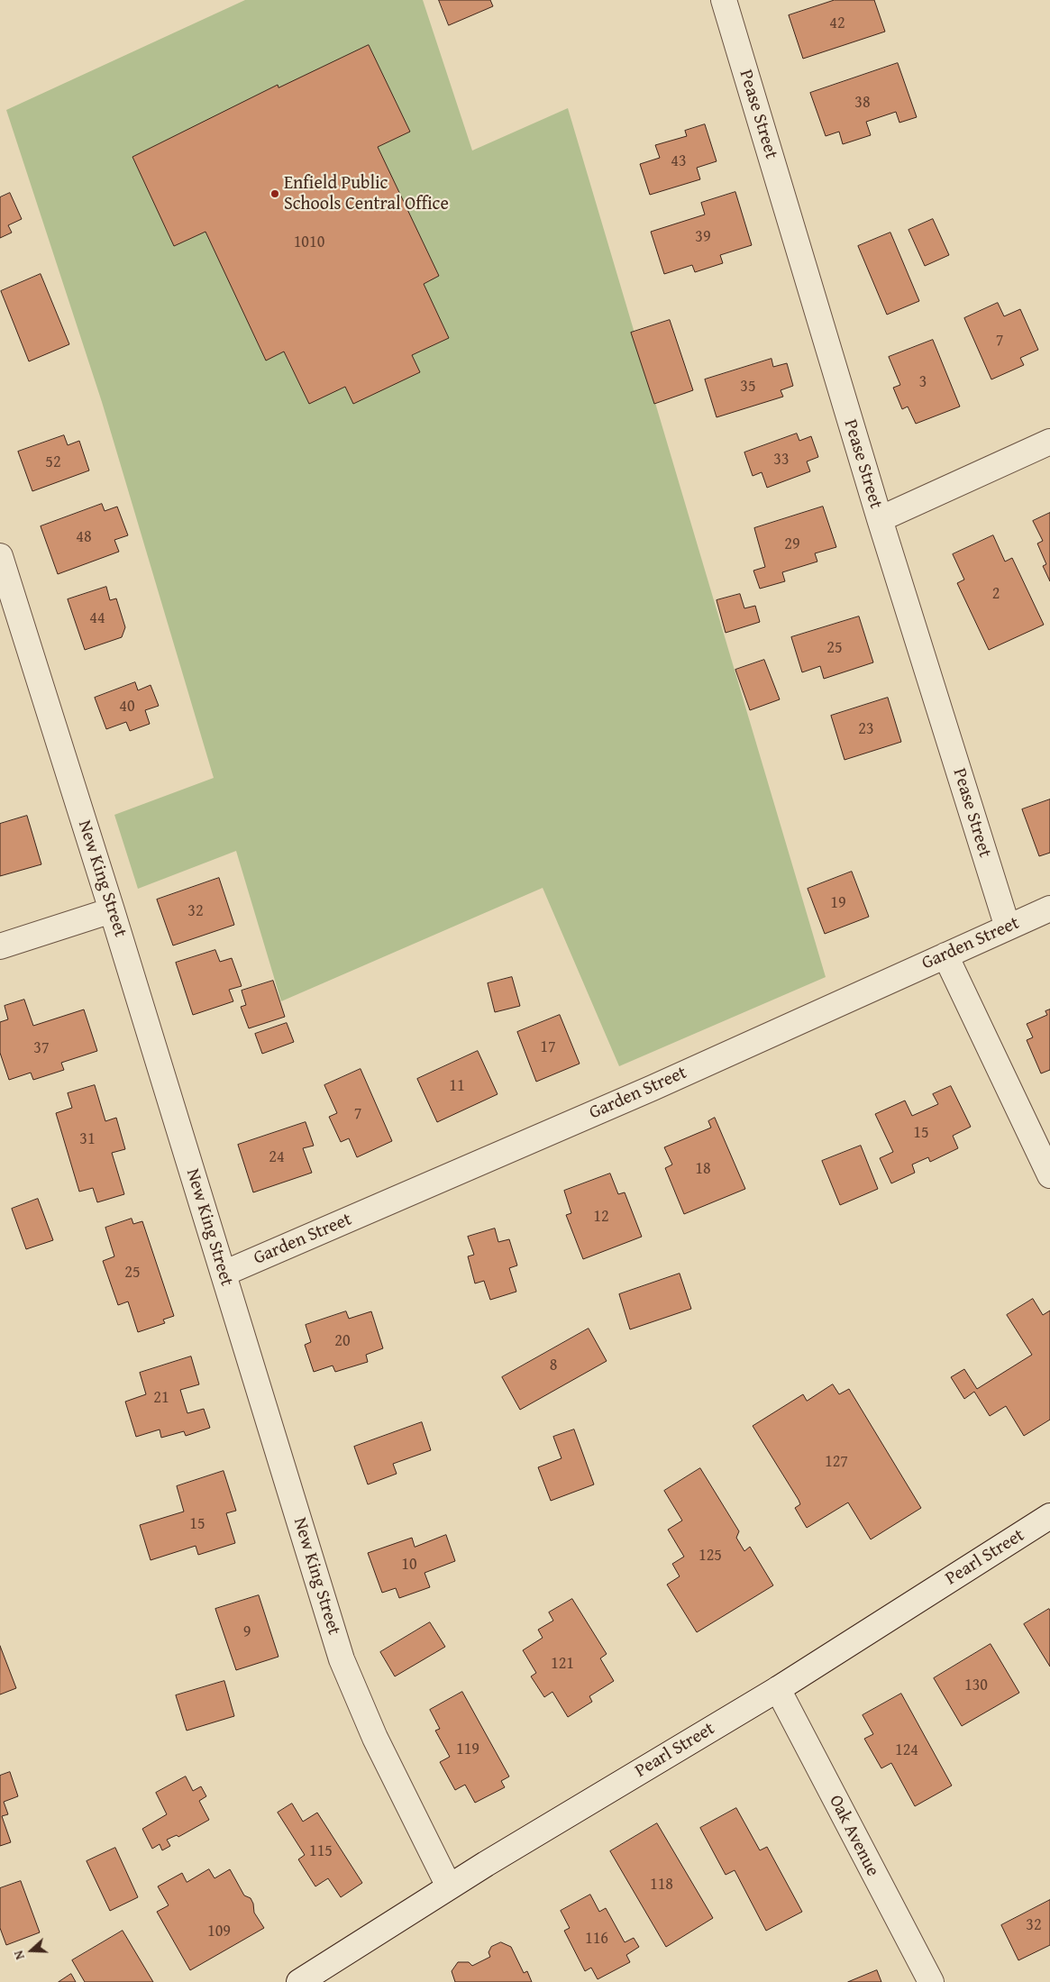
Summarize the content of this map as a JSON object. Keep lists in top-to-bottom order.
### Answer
{
  "streets": {
    "street": [
      "Pease Street",
      "New King Street",
      "Garden Street",
      "Pearl Street",
      "Oak Avenue"
    ]
  },
  "crossings": [
    ["Pease Street", "Garden Street"],
    ["New King Street", "Garden Street"],
    ["New King Street", "Pearl Street"],
    ["Pearl Street", "Oak Avenue"]
  ],
  "places": ["Enfield Public Schools Central Office"],
  "house_numbers": [
    "42",
    "38",
    "43",
    "39",
    "1010",
    "7",
    "3",
    "35",
    "33",
    "52",
    "48",
    "29",
    "2",
    "44",
    "25",
    "40",
    "23",
    "19",
    "32",
    "17",
    "37",
    "11",
    "7",
    "15",
    "31",
    "24",
    "18",
    "12",
    "25",
    "20",
    "8",
    "21",
    "127",
    "15",
    "125",
    "10",
    "9",
    "121",
    "130",
    "119",
    "124",
    "115",
    "118",
    "32",
    "109",
    "116"
  ],
  "north": "left"
}
